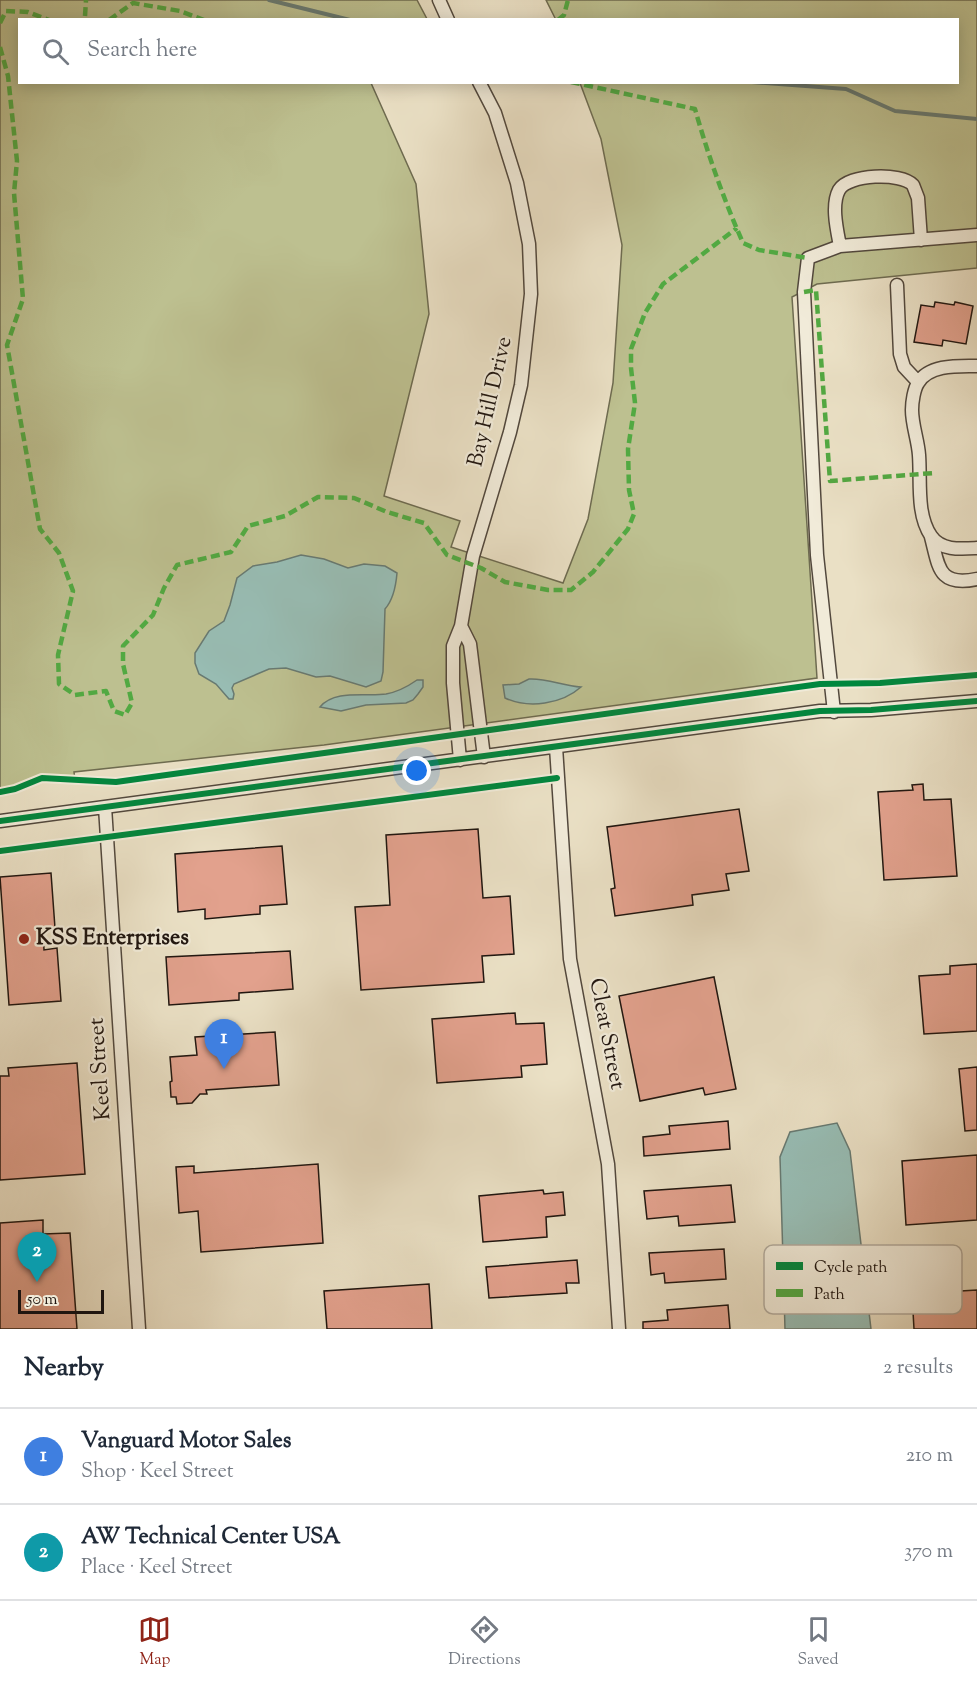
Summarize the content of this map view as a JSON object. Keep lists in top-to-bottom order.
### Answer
{
  "streets": {
    "street": ["Bay Hill Drive", "Cleat Street", "Keel Street"]
  },
  "places": ["KSS Enterprises"],
  "legend": ["Cycle path", "Path"],
  "scale_bar": "50 m",
  "page": {
    "search": "Search here",
    "pins": ["1", "2"],
    "scale": "50 m",
    "heading": ["Nearby", "2 results"],
    "list": [
      {
        "mark": "1",
        "name": "Vanguard Motor Sales",
        "note": "Shop · Keel Street",
        "value": "210 m"
      },
      {
        "mark": "2",
        "name": "AW Technical Center USA",
        "note": "Place · Keel Street",
        "value": "370 m"
      }
    ],
    "nav": ["Map", "Directions", "Saved"]
  }
}
